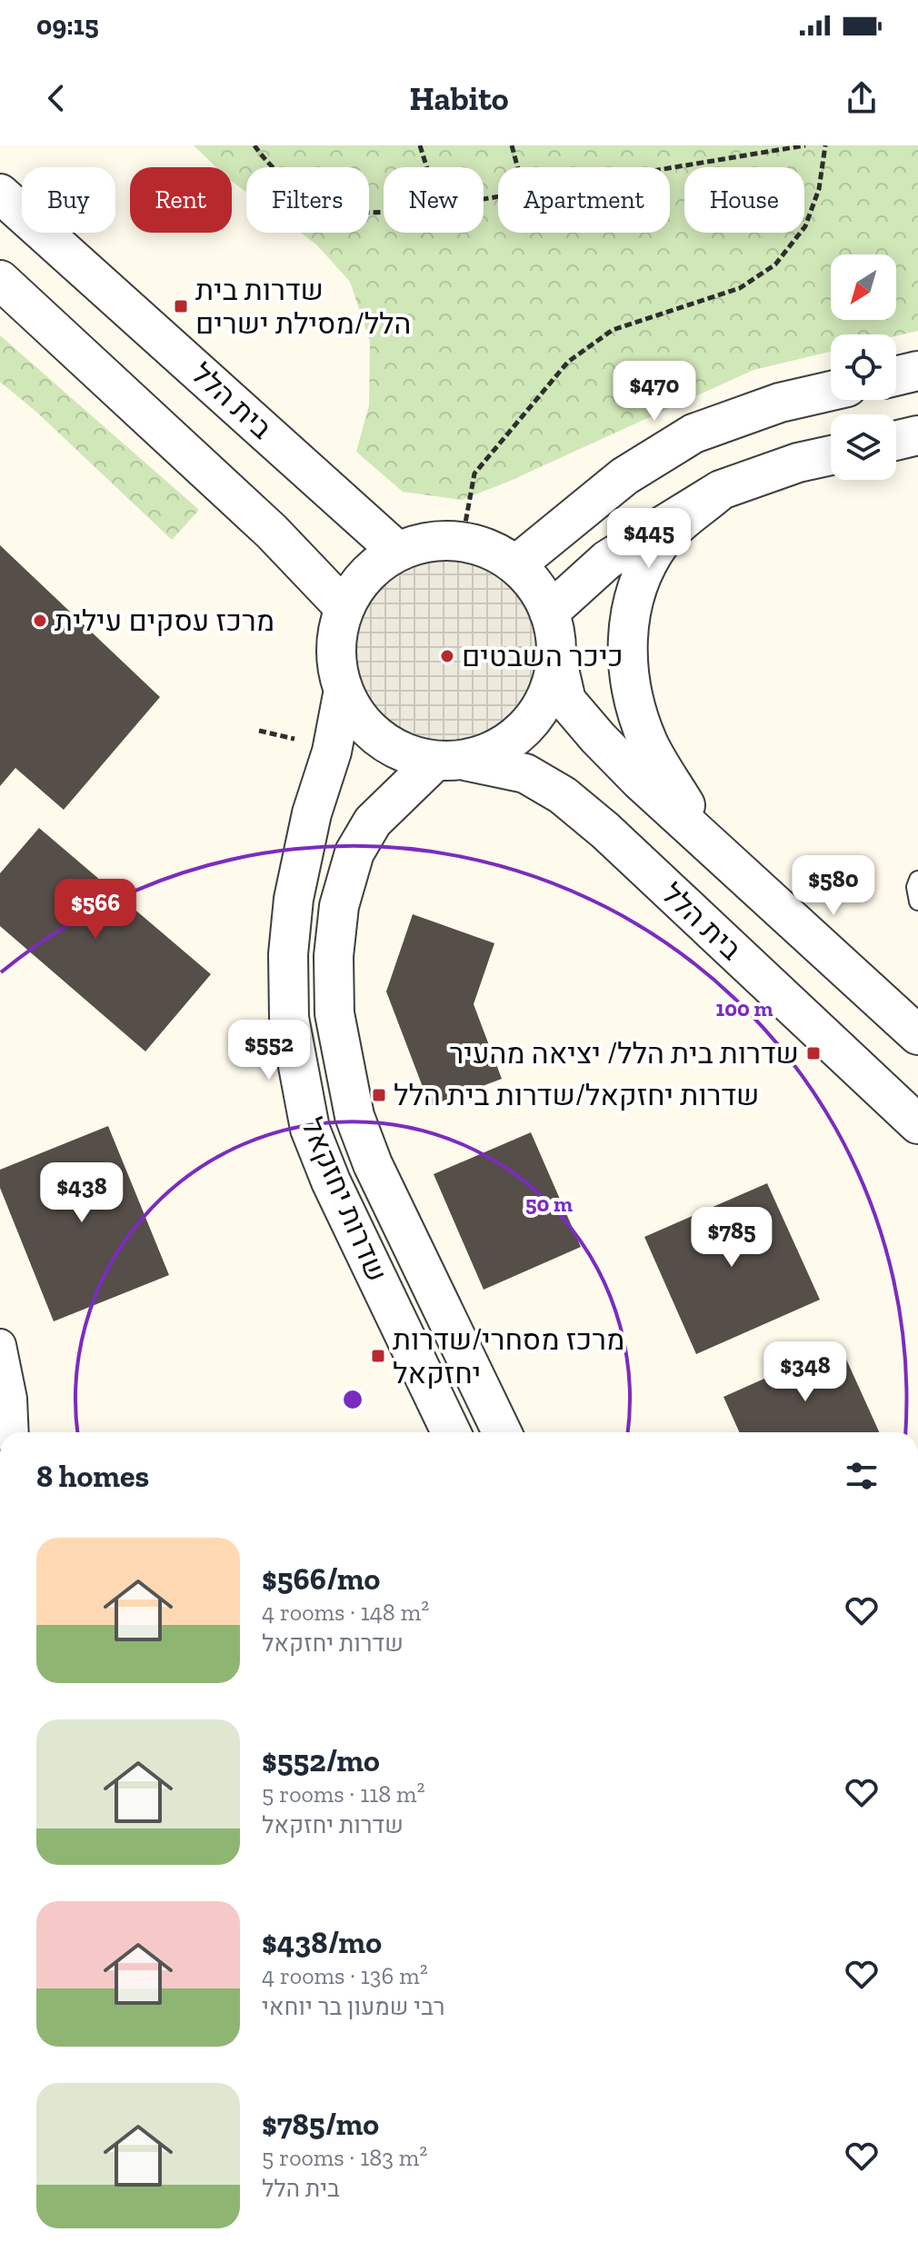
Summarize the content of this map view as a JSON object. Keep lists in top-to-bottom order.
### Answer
{
  "streets": {
    "street": ["בית הלל", "שדרות יחזקאל"]
  },
  "crossings": [
    ["בית הלל", "שדרות יחזקאל"]
  ],
  "places": {
    "transit": [
      "שדרות בית הלל/מסילת ישרים",
      "שדרות בית הלל/ יציאה מהעיר",
      "שדרות יחזקאל/שדרות בית הלל",
      "מרכז מסחרי/שדרות יחזקאל"
    ],
    "other": ["מרכז עסקים עילית", "כיכר השבטים"]
  },
  "north": "bottom left",
  "page": {
    "status": "09:15",
    "header": "Habito",
    "chip": [
      "Buy",
      "Rent",
      "Filters",
      "New",
      "Apartment",
      "House"
    ],
    "price": [
      "$470",
      "$445",
      "$580",
      "$566",
      "$552",
      "$438",
      "$785",
      "$348"
    ],
    "heading": "8 homes",
    "list": [
      {
        "name": "$566/mo",
        "note": "4 rooms · 148 m² · שדרות יחזקאל"
      },
      {
        "name": "$552/mo",
        "note": "5 rooms · 118 m² · שדרות יחזקאל"
      },
      {
        "name": "$438/mo",
        "note": "4 rooms · 136 m² · רבי שמעון בר יוחאי"
      },
      {
        "name": "$785/mo",
        "note": "5 rooms · 183 m² · בית הלל"
      }
    ]
  },
  "rings": ["100 m", "50 m"]
}
